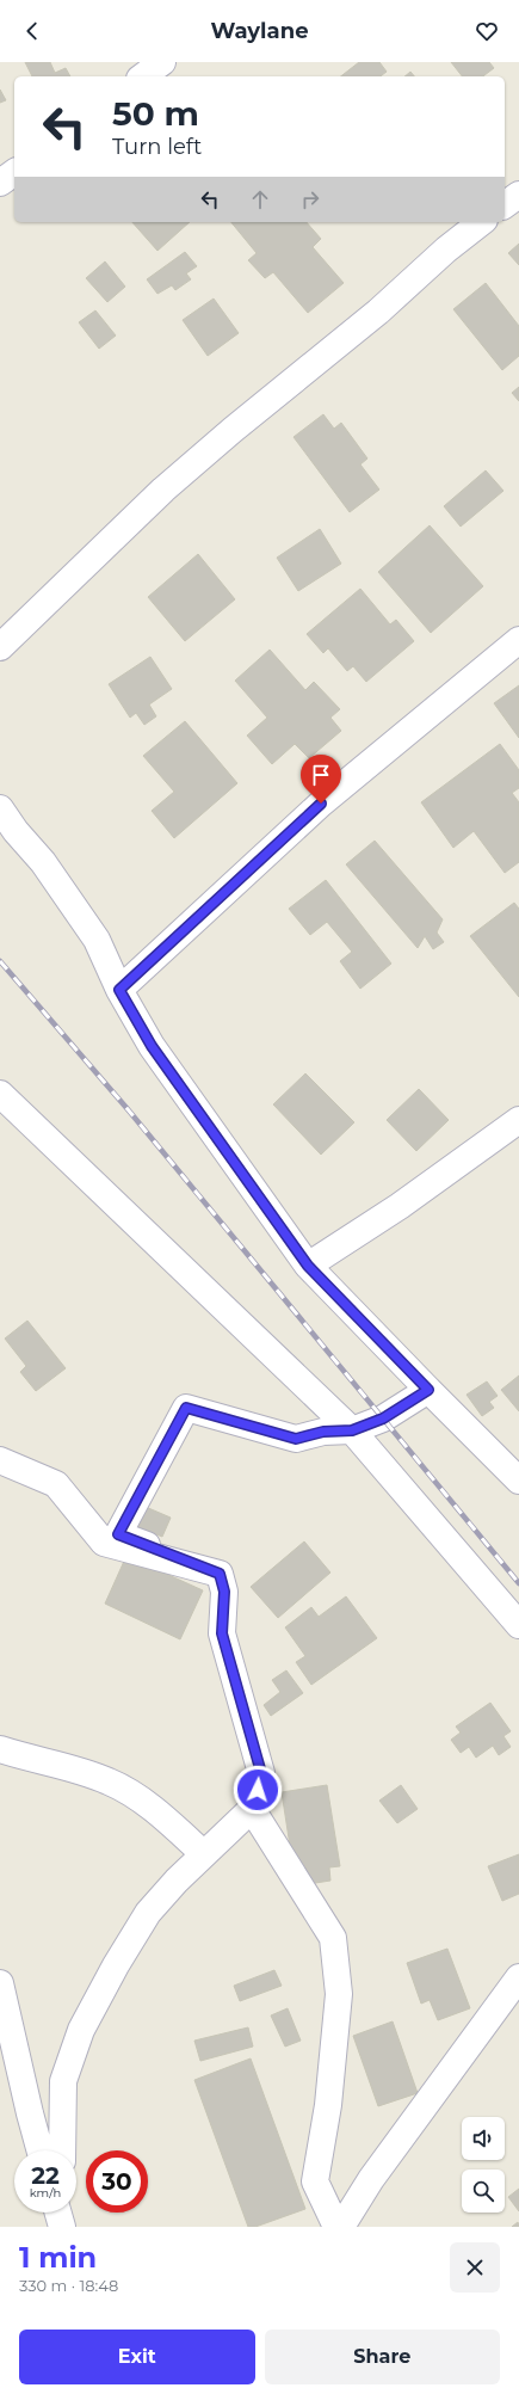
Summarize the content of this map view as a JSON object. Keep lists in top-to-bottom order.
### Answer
{
  "page": {
    "header": "Waylane",
    "turn": ["50 m", "Turn left"],
    "speed": "22 km/h",
    "limit": "30",
    "heading": ["1 min", "330 m · 18:48"],
    "buttons": ["Exit", "Share"]
  }
}
